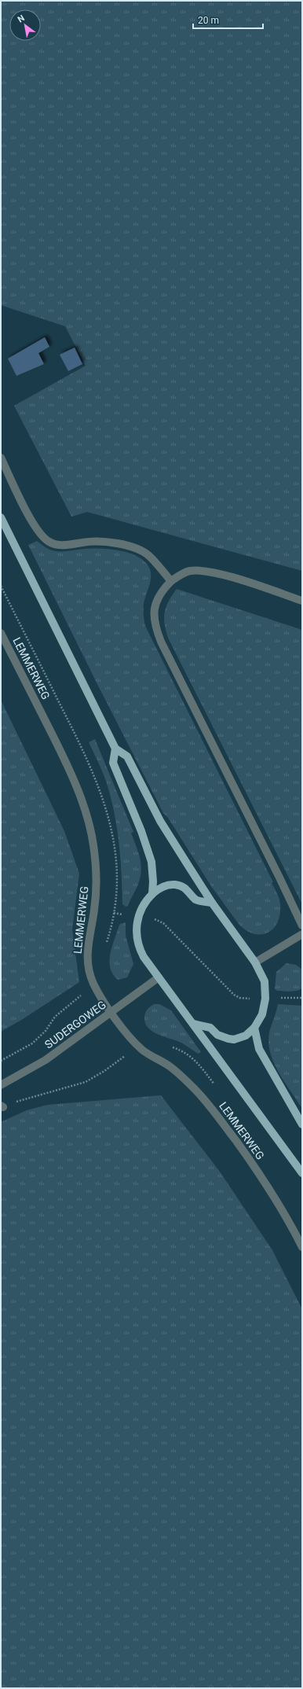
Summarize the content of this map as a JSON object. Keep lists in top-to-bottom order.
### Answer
{
  "streets": {
    "street": ["LEMMERWEG", "SUDERGOWEG"]
  },
  "crossings": [
    ["LEMMERWEG", "SUDERGOWEG"]
  ],
  "scale_bar": "20 m",
  "north": "top left"
}
